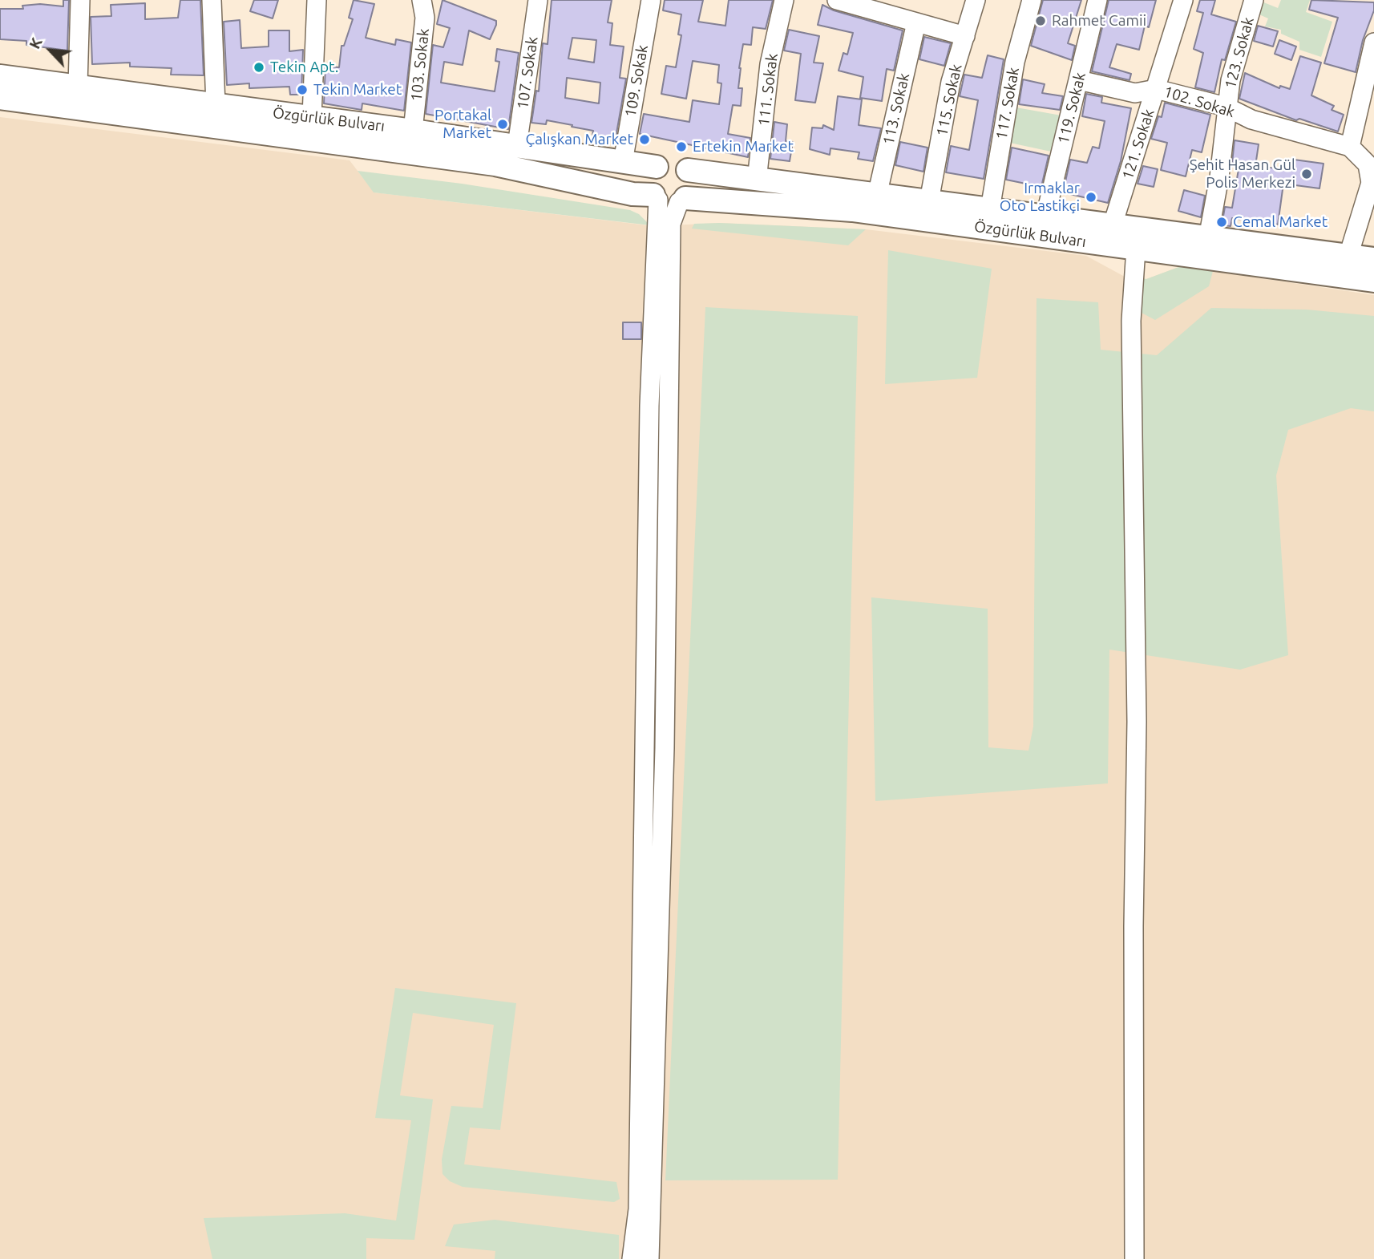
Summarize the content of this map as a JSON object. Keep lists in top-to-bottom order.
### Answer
{
  "streets": {
    "main road": ["Özgürlük Bulvarı"],
    "street": [
      "123. Sokak",
      "103. Sokak",
      "107. Sokak",
      "109. Sokak",
      "111. Sokak",
      "115. Sokak",
      "102. Sokak",
      "117. Sokak",
      "119. Sokak",
      "113. Sokak",
      "121. Sokak"
    ]
  },
  "crossings": [
    ["123. Sokak", "102. Sokak"],
    ["123. Sokak", "Özgürlük Bulvarı"],
    ["103. Sokak", "Özgürlük Bulvarı"],
    ["107. Sokak", "Özgürlük Bulvarı"],
    ["109. Sokak", "Özgürlük Bulvarı"],
    ["111. Sokak", "Özgürlük Bulvarı"],
    ["115. Sokak", "Özgürlük Bulvarı"],
    ["102. Sokak", "119. Sokak"],
    ["102. Sokak", "121. Sokak"],
    ["117. Sokak", "Özgürlük Bulvarı"],
    ["119. Sokak", "Özgürlük Bulvarı"],
    ["113. Sokak", "Özgürlük Bulvarı"],
    ["Özgürlük Bulvarı", "121. Sokak"]
  ],
  "places": [
    "Rahmet Camii",
    "Tekin Apt.",
    "Tekin Market",
    "Portakal Market",
    "Çalışkan Market",
    "Ertekin Market",
    "Şehit Hasan Gül Polis Merkezi",
    "Irmaklar Oto Lastikçi",
    "Cemal Market"
  ],
  "north": "top left"
}
